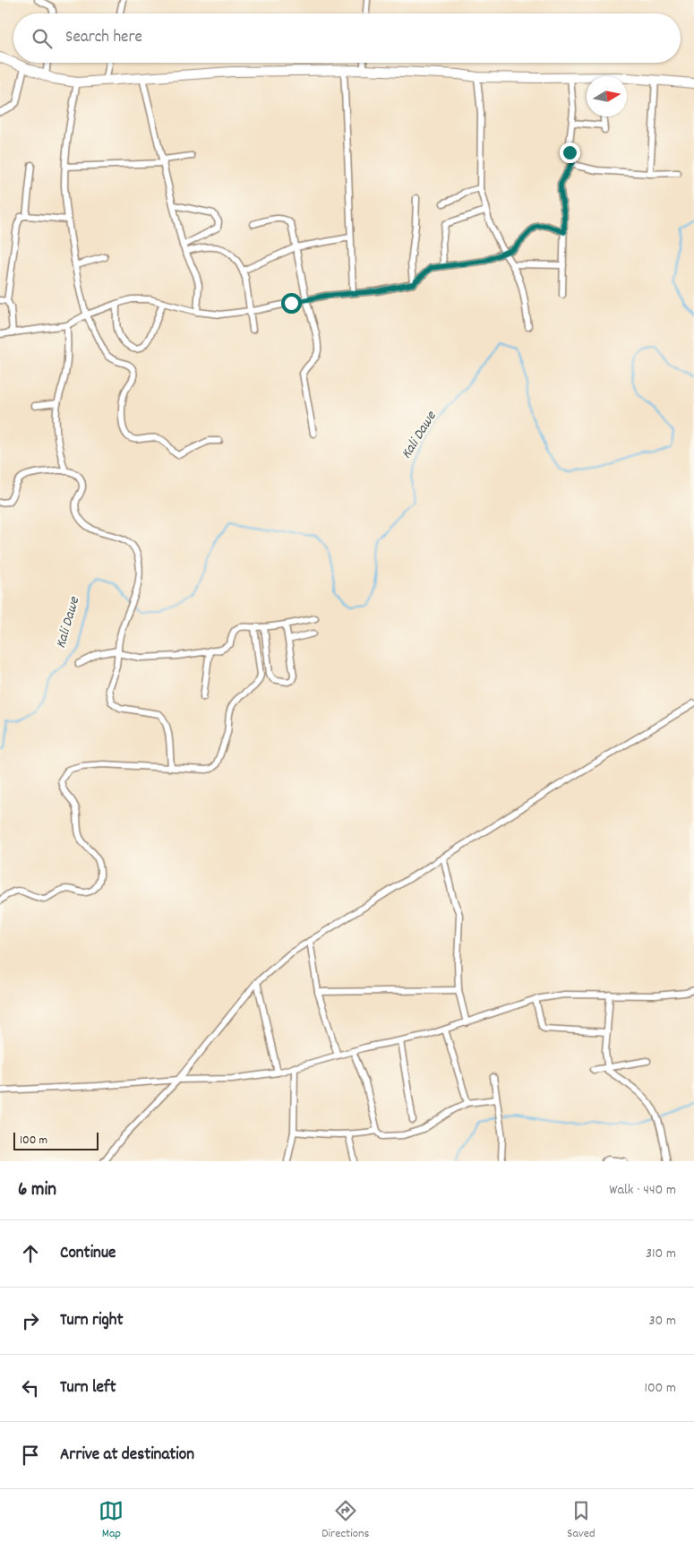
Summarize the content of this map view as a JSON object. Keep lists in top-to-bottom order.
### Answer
{
  "water": ["Kali Dawe"],
  "scale_bar": "100 m",
  "north": "right",
  "page": {
    "search": "Search here",
    "scale": "100 m",
    "heading": ["6 min", "Walk · 440 m"],
    "list": [
      ["Continue", "310 m"],
      ["Turn right", "30 m"],
      ["Turn left", "100 m"],
      "Arrive at destination"
    ],
    "nav": ["Map", "Directions", "Saved"]
  }
}
